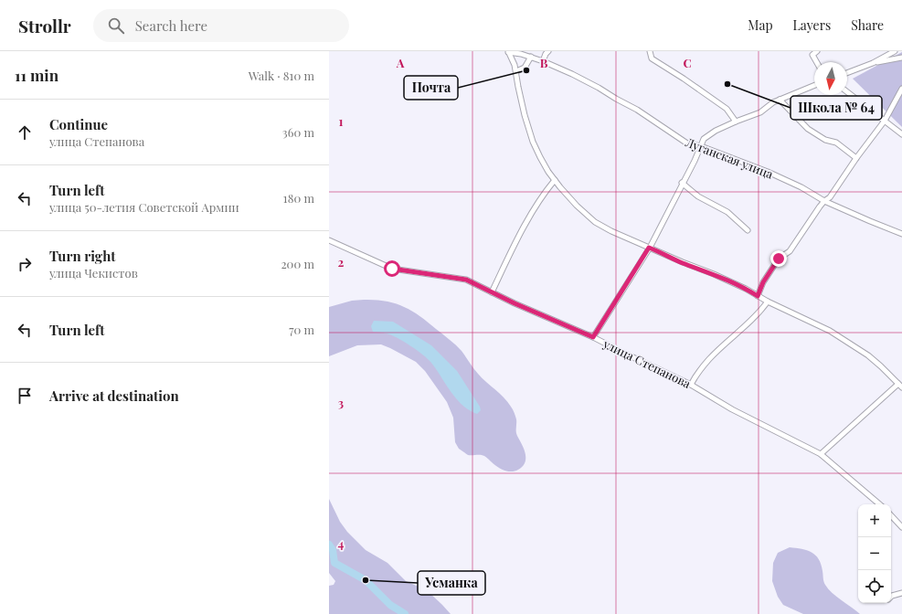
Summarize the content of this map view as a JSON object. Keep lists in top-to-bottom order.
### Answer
{
  "streets": {
    "street": ["Луганская улица", "улица Степанова"]
  },
  "places": ["Почта", "Школа № 64", "Усманка"],
  "north": "bottom",
  "page": {
    "header": "Strollr",
    "search": "Search here",
    "nav": ["Map", "Layers", "Share"],
    "heading": ["11 min", "Walk · 810 m"],
    "list": [
      ["Continue", "улица Степанова", "360 m"],
      ["Turn left", "улица 50-летия Советской Армии", "180 m"],
      ["Turn right", "улица Чекистов", "200 m"],
      ["Turn left", "70 m"],
      "Arrive at destination"
    ],
    "map_buttons": ["+", "−"]
  },
  "grid": {
    "columns": ["A", "B", "C"],
    "rows": [
      "1",
      "2",
      "3",
      "4"
    ]
  }
}
